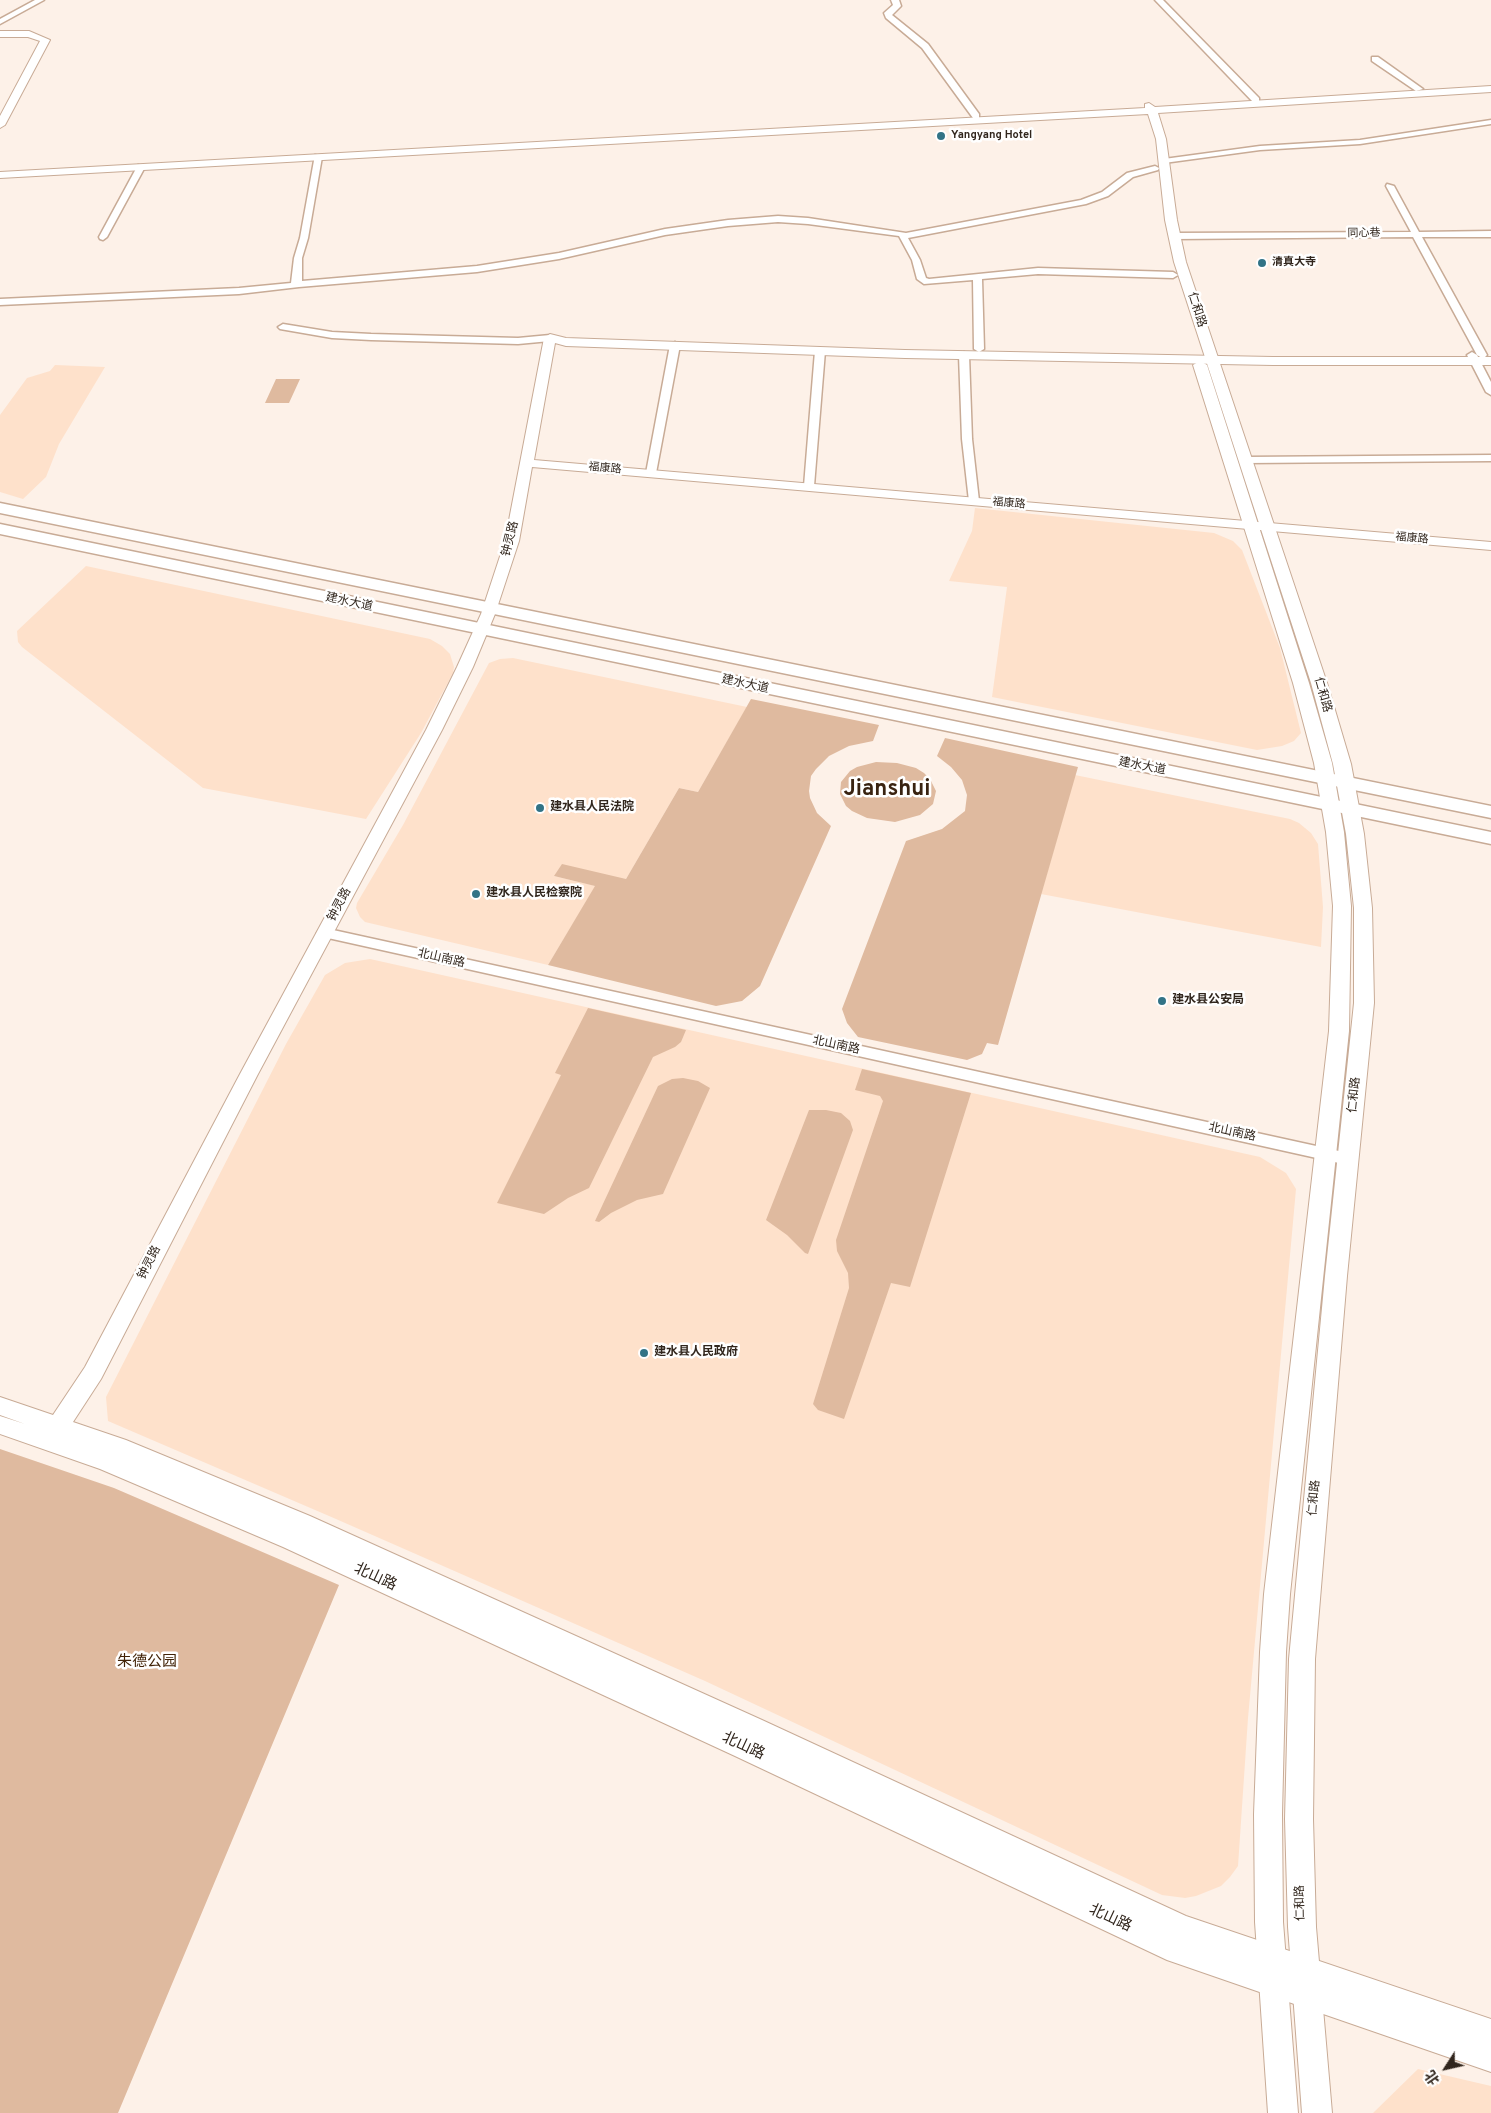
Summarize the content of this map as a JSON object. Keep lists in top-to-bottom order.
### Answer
{
  "streets": {
    "main road": ["仁和路", "建水大道"],
    "street": [
      "同心巷",
      "福康路",
      "钟灵路",
      "北山南路",
      "北山路"
    ]
  },
  "crossings": [
    ["同心巷", "仁和路"],
    ["仁和路", "福康路"],
    ["仁和路", "建水大道"],
    ["仁和路", "北山南路"],
    ["仁和路", "北山路"],
    ["福康路", "钟灵路"],
    ["钟灵路", "建水大道"],
    ["钟灵路", "北山南路"],
    ["钟灵路", "北山路"]
  ],
  "districts": ["Jianshui"],
  "parks": ["朱德公园"],
  "places": [
    "Yangyang Hotel",
    "清真大寺",
    "建水县人民法院",
    "建水县人民检察院",
    "建水县公安局",
    "建水县人民政府"
  ],
  "north": "bottom left"
}
